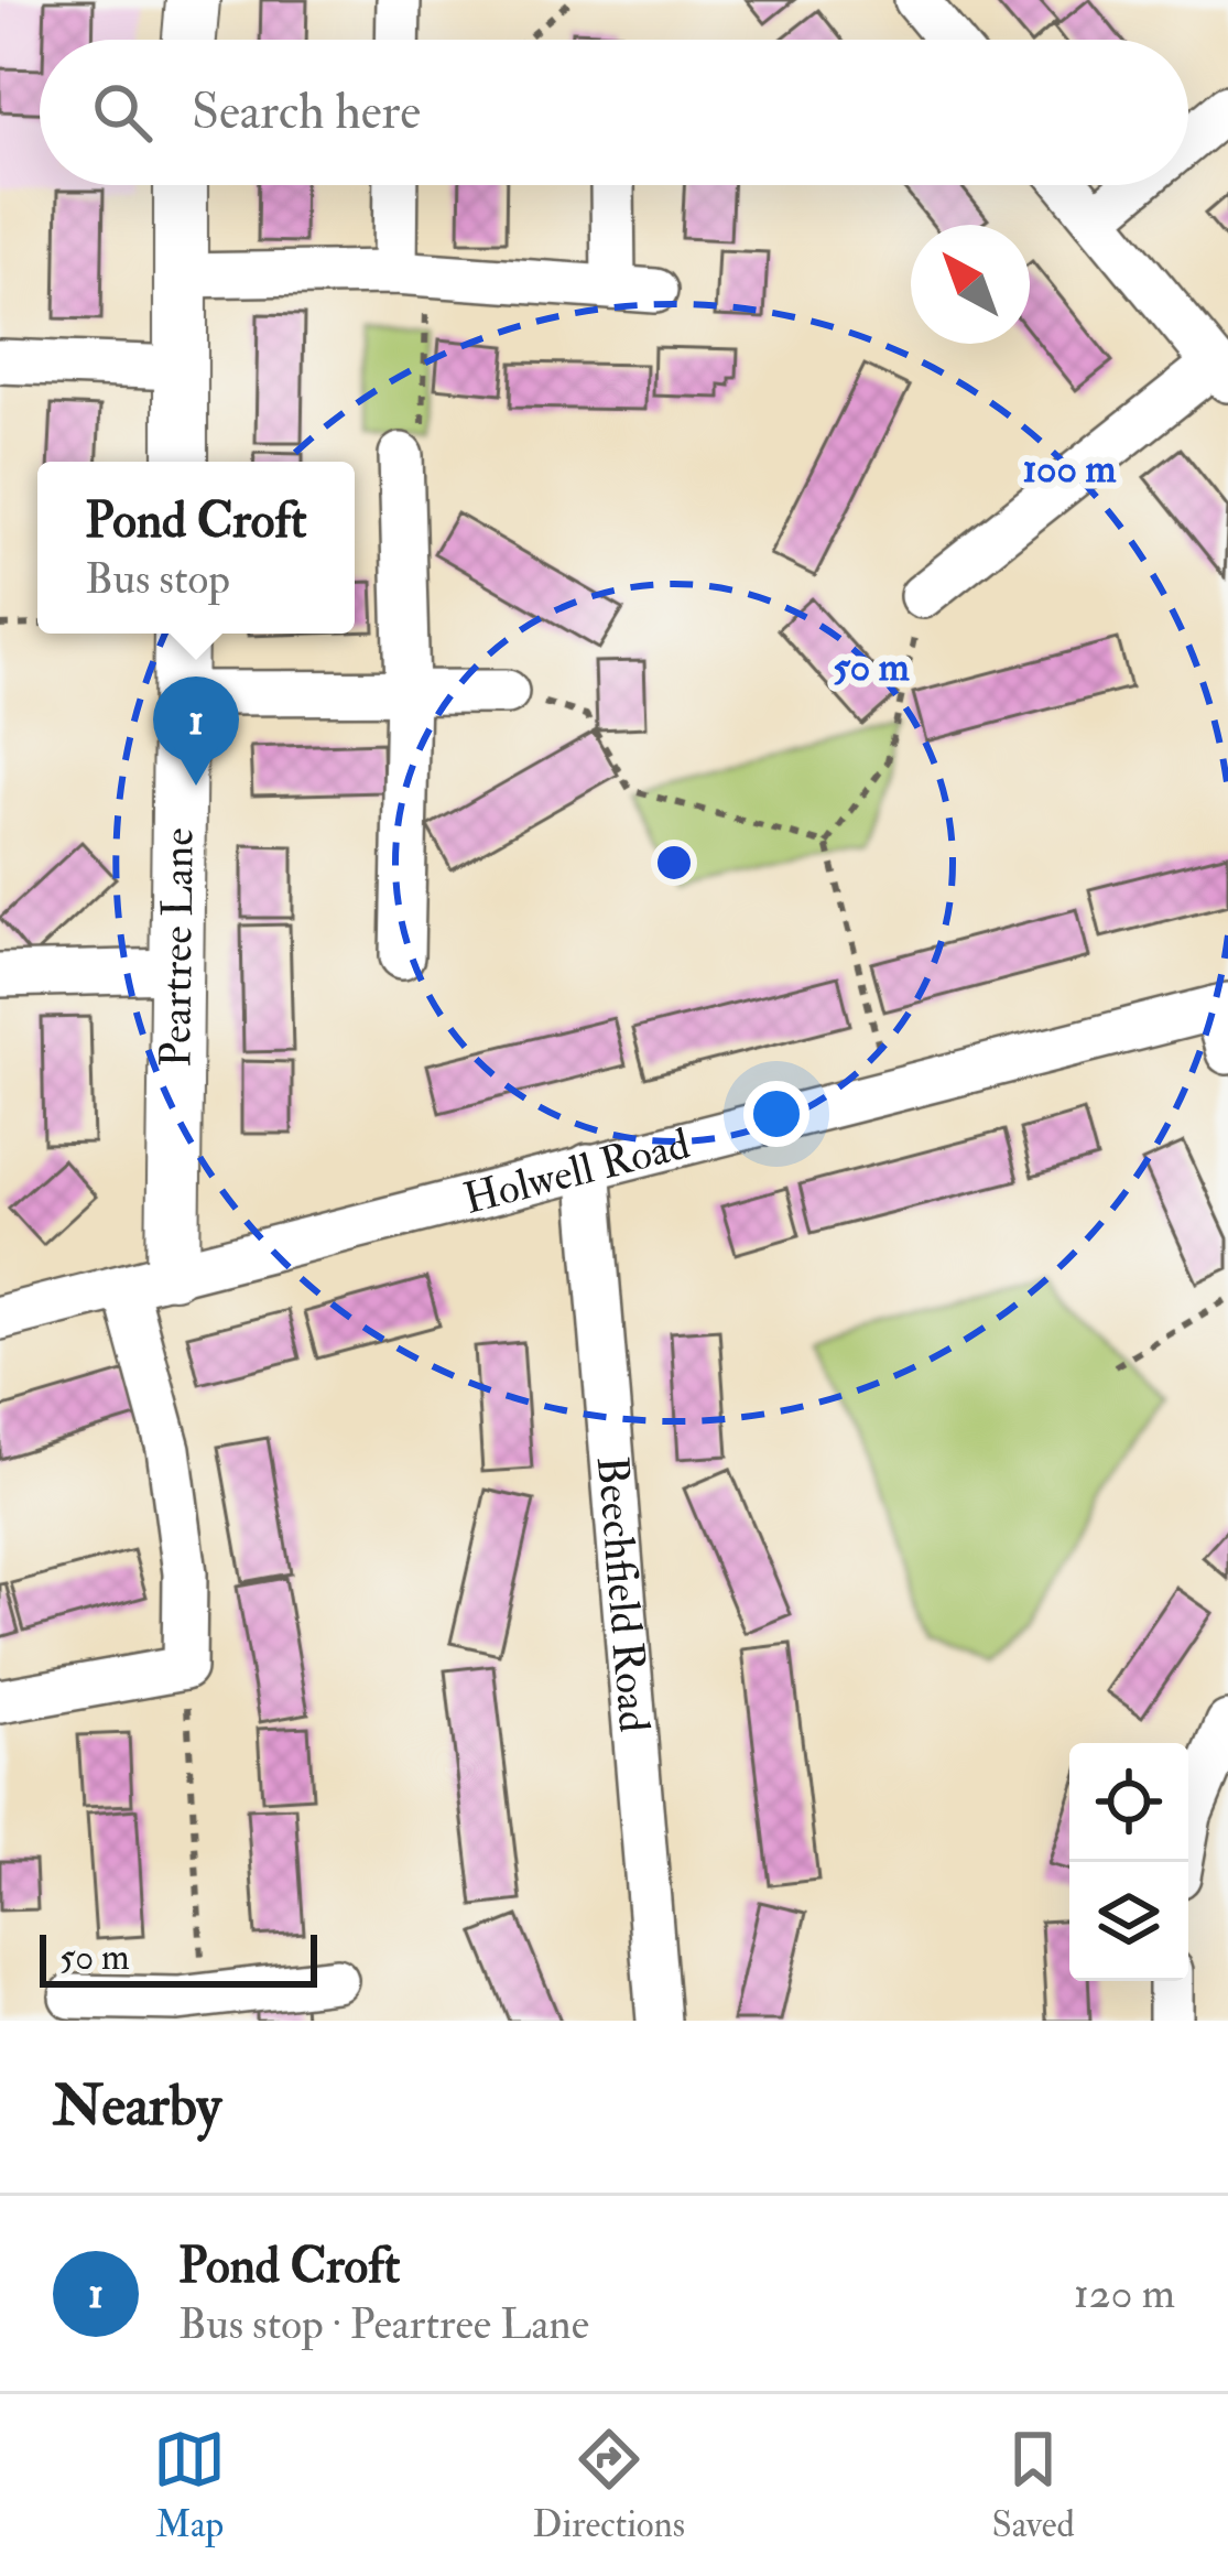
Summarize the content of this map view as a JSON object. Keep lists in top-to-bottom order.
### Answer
{
  "streets": {
    "street": ["Peartree Lane", "Holwell Road", "Beechfield Road"]
  },
  "crossings": [
    ["Peartree Lane", "Holwell Road"],
    ["Holwell Road", "Beechfield Road"]
  ],
  "scale_bar": "50 m",
  "north": "top left",
  "page": {
    "search": "Search here",
    "popup": ["Pond Croft", "Bus stop"],
    "pins": "1",
    "scale": "50 m",
    "heading": "Nearby",
    "list": [
      {
        "mark": "1",
        "name": "Pond Croft",
        "note": "Bus stop · Peartree Lane",
        "value": "120 m"
      }
    ],
    "nav": ["Map", "Directions", "Saved"]
  },
  "rings": ["100 m", "50 m"]
}
